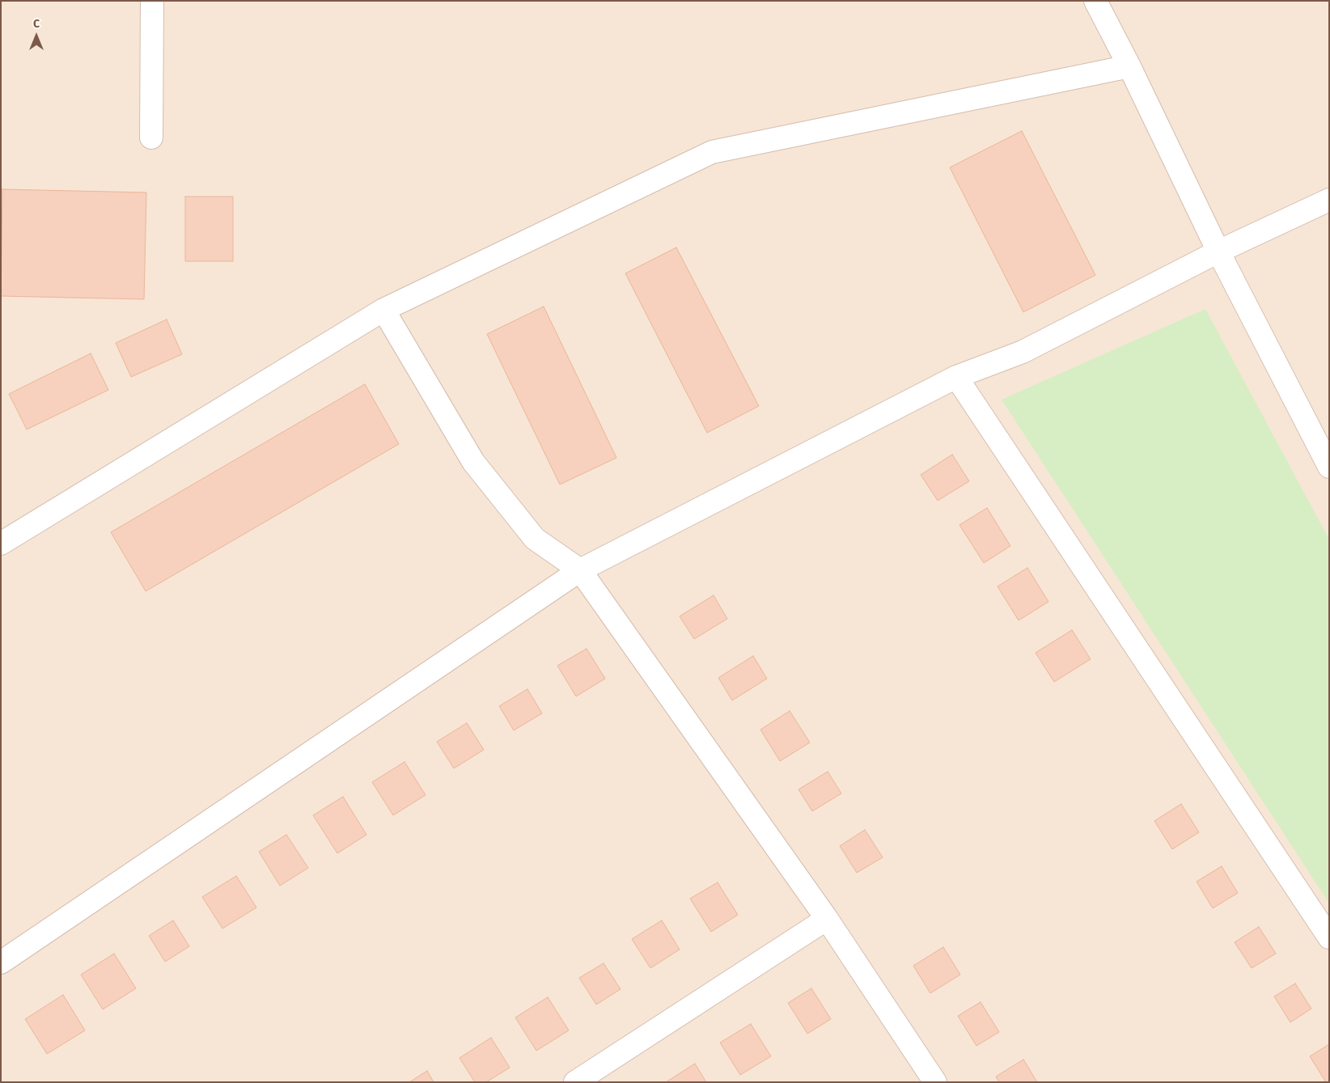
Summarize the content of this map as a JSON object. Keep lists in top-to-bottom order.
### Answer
{
  "north": "top"
}
